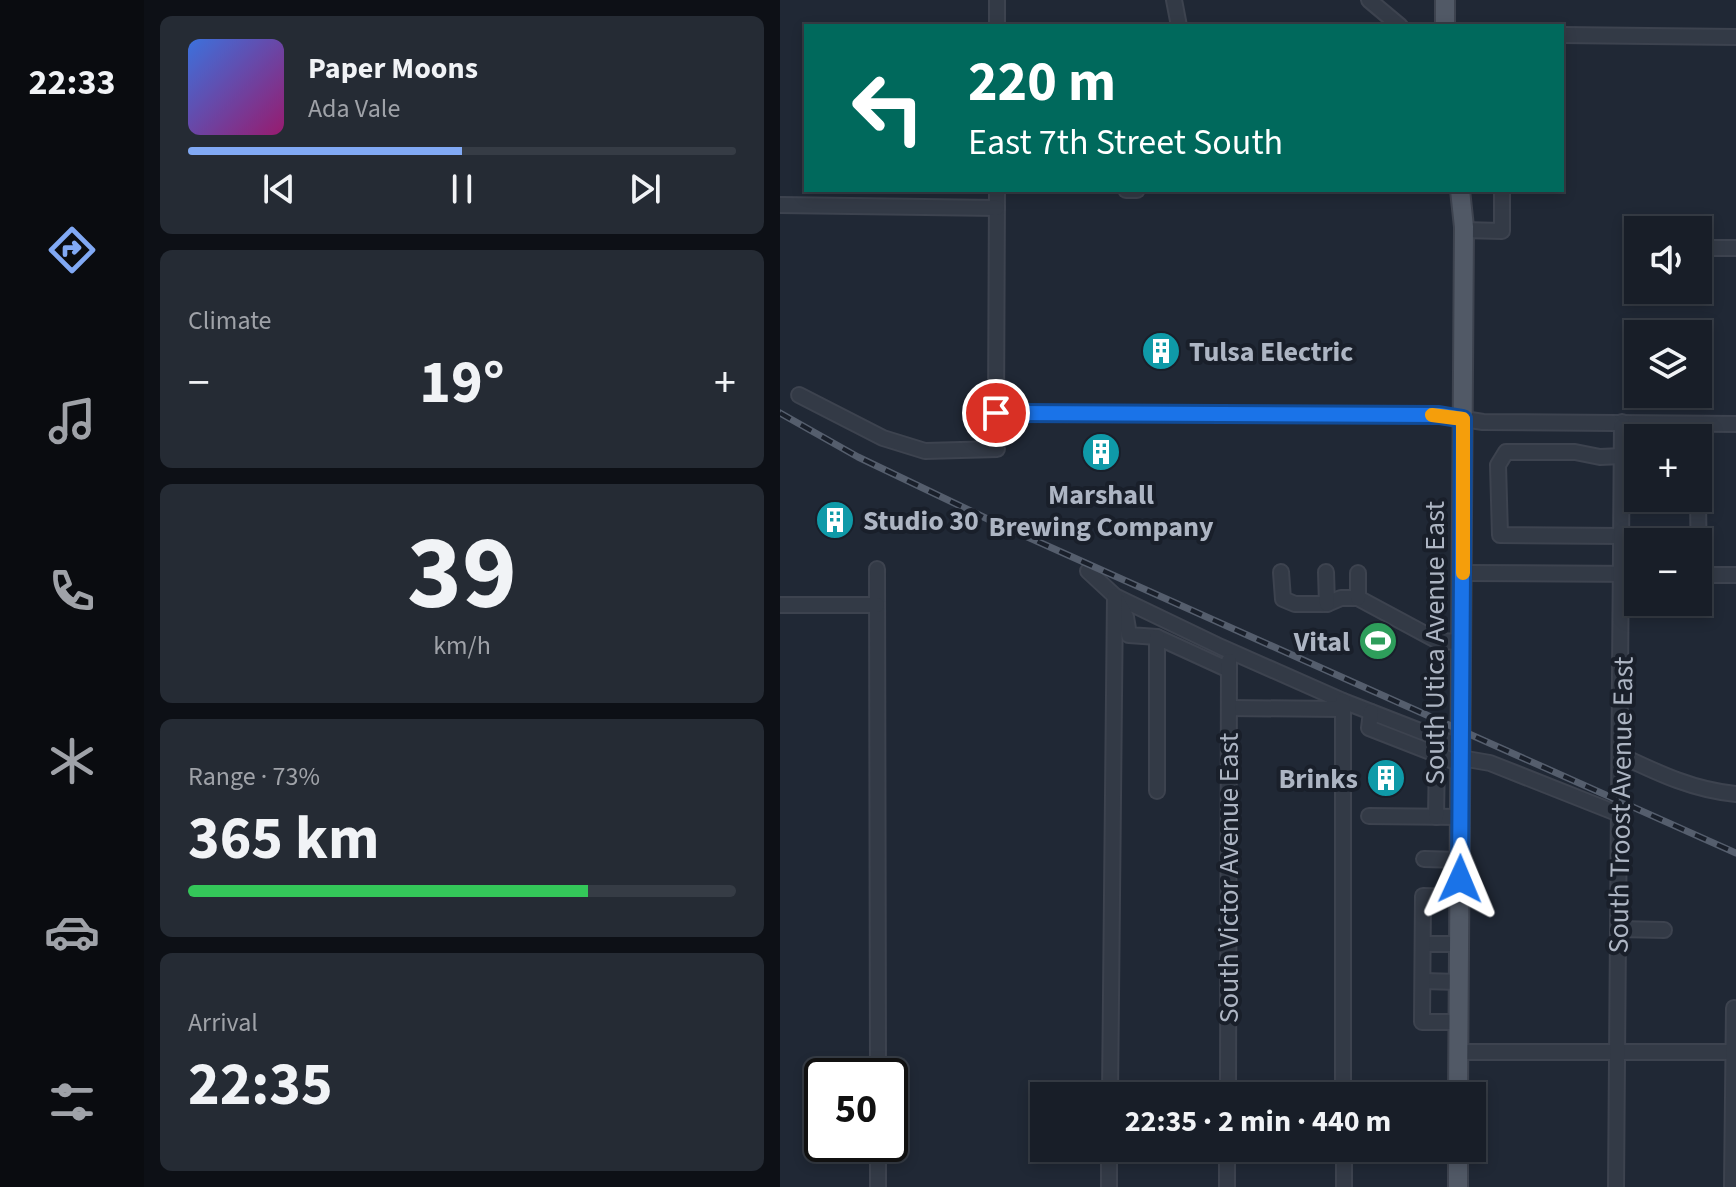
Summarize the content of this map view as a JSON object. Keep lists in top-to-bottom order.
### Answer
{
  "streets": {
    "main road": ["South Utica Avenue East"],
    "street": ["South Troost Avenue East", "South Victor Avenue East"]
  },
  "places": {
    "building": [
      "Tulsa Electric",
      "Marshall Brewing Company",
      "Studio 30",
      "Brinks"
    ],
    "sports": ["Vital"]
  },
  "page": {
    "tabs": "22:33",
    "turn": ["220 m", "East 7th Street South"],
    "song": ["Paper Moons", "Ada Vale"],
    "map_buttons": ["+", "−"],
    "tile": [
      "Climate",
      ["39", "km/h"],
      ["Range · 73%", "365 km"],
      ["Arrival", "22:35"]
    ],
    "heat": ["−", "19°", "+"],
    "limit": "50",
    "trip": "22:35 · 2 min · 440 m"
  }
}
